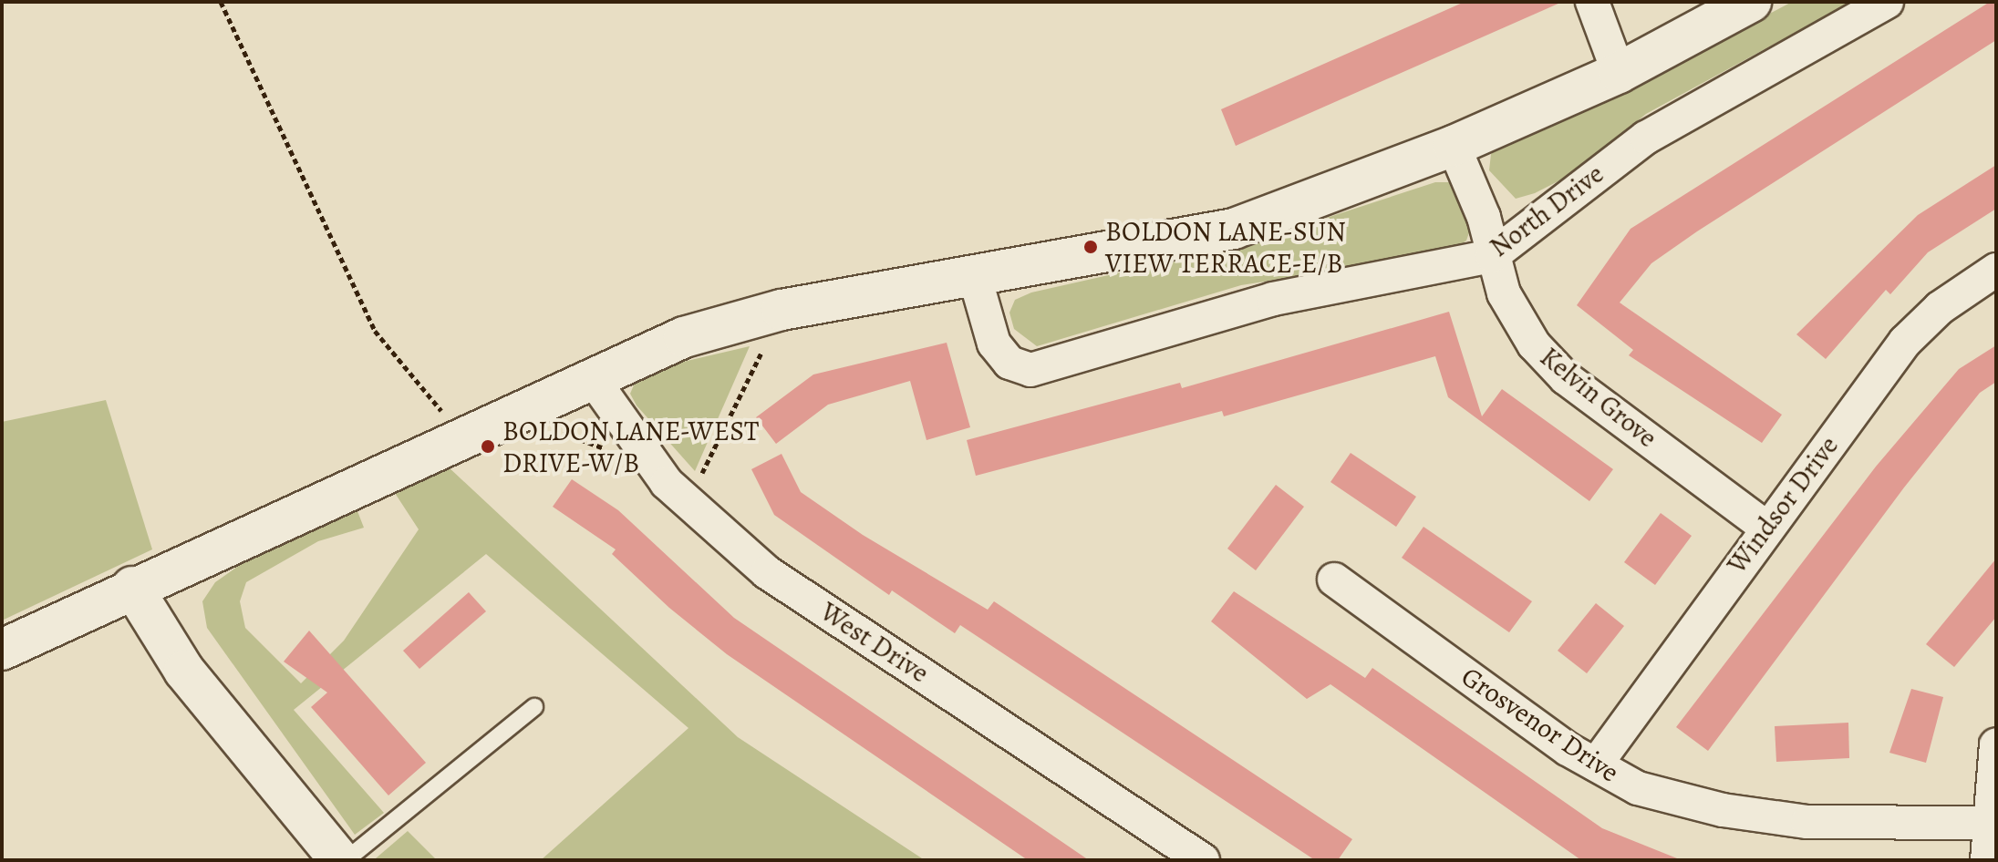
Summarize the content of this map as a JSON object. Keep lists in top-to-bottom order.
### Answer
{
  "streets": {
    "street": [
      "North Drive",
      "Kelvin Grove",
      "Windsor Drive",
      "West Drive",
      "Grosvenor Drive"
    ]
  },
  "crossings": [
    ["North Drive", "Kelvin Grove"],
    ["Kelvin Grove", "Windsor Drive"],
    ["Windsor Drive", "Grosvenor Drive"]
  ],
  "places": ["BOLDON LANE-SUN VIEW TERRACE-E/B", "BOLDON LANE-WEST DRIVE-W/B"]
}
